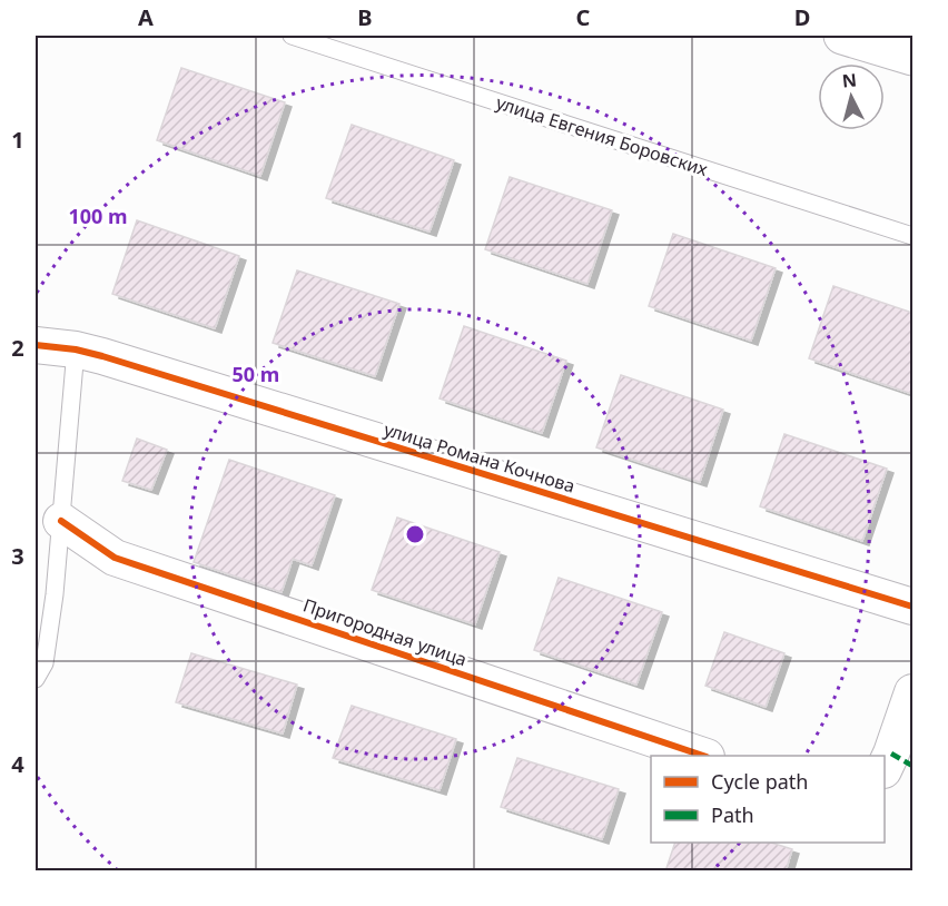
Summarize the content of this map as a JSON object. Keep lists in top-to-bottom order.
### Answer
{
  "streets": {
    "street": ["улица Романа Кочнова", "Пригородная улица"],
    "lane": ["улица Евгения Боровских"]
  },
  "legend": ["Cycle path", "Path"],
  "north": "top",
  "grid": {
    "columns": [
      "A",
      "B",
      "C",
      "D"
    ],
    "rows": [
      "1",
      "2",
      "3",
      "4"
    ]
  },
  "rings": ["100 m", "50 m"]
}
